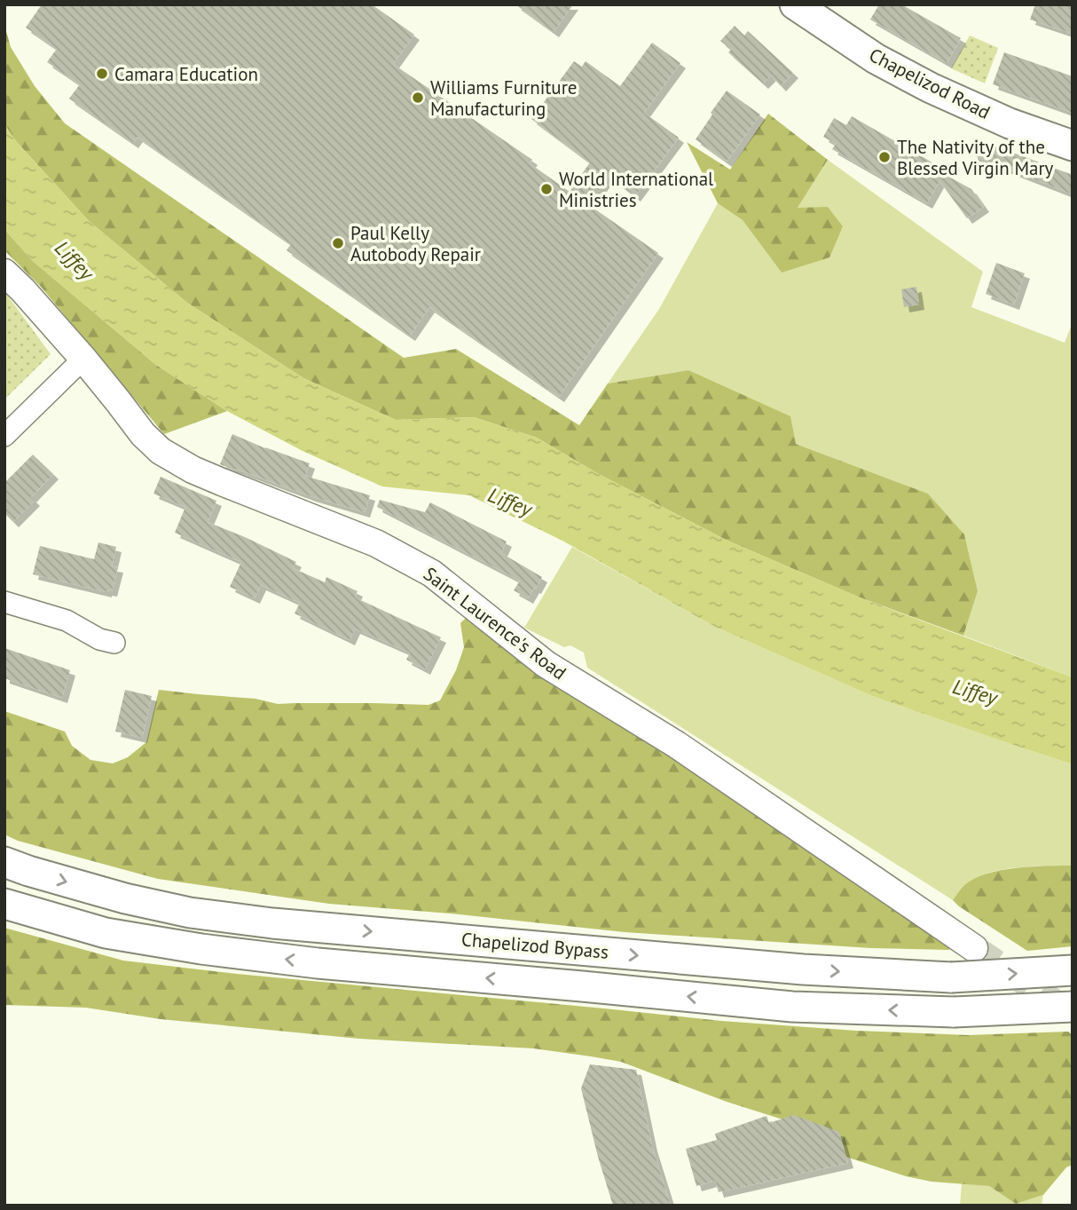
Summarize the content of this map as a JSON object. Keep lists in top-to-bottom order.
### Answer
{
  "streets": {
    "main road": ["Chapelizod Road", "Chapelizod Bypass"],
    "street": ["Saint Laurence's Road"]
  },
  "water": ["Liffey"],
  "places": [
    "Camara Education",
    "Williams Furniture Manufacturing",
    "The Nativity of the Blessed Virgin Mary",
    "World International Ministries",
    "Paul Kelly Autobody Repair"
  ]
}
